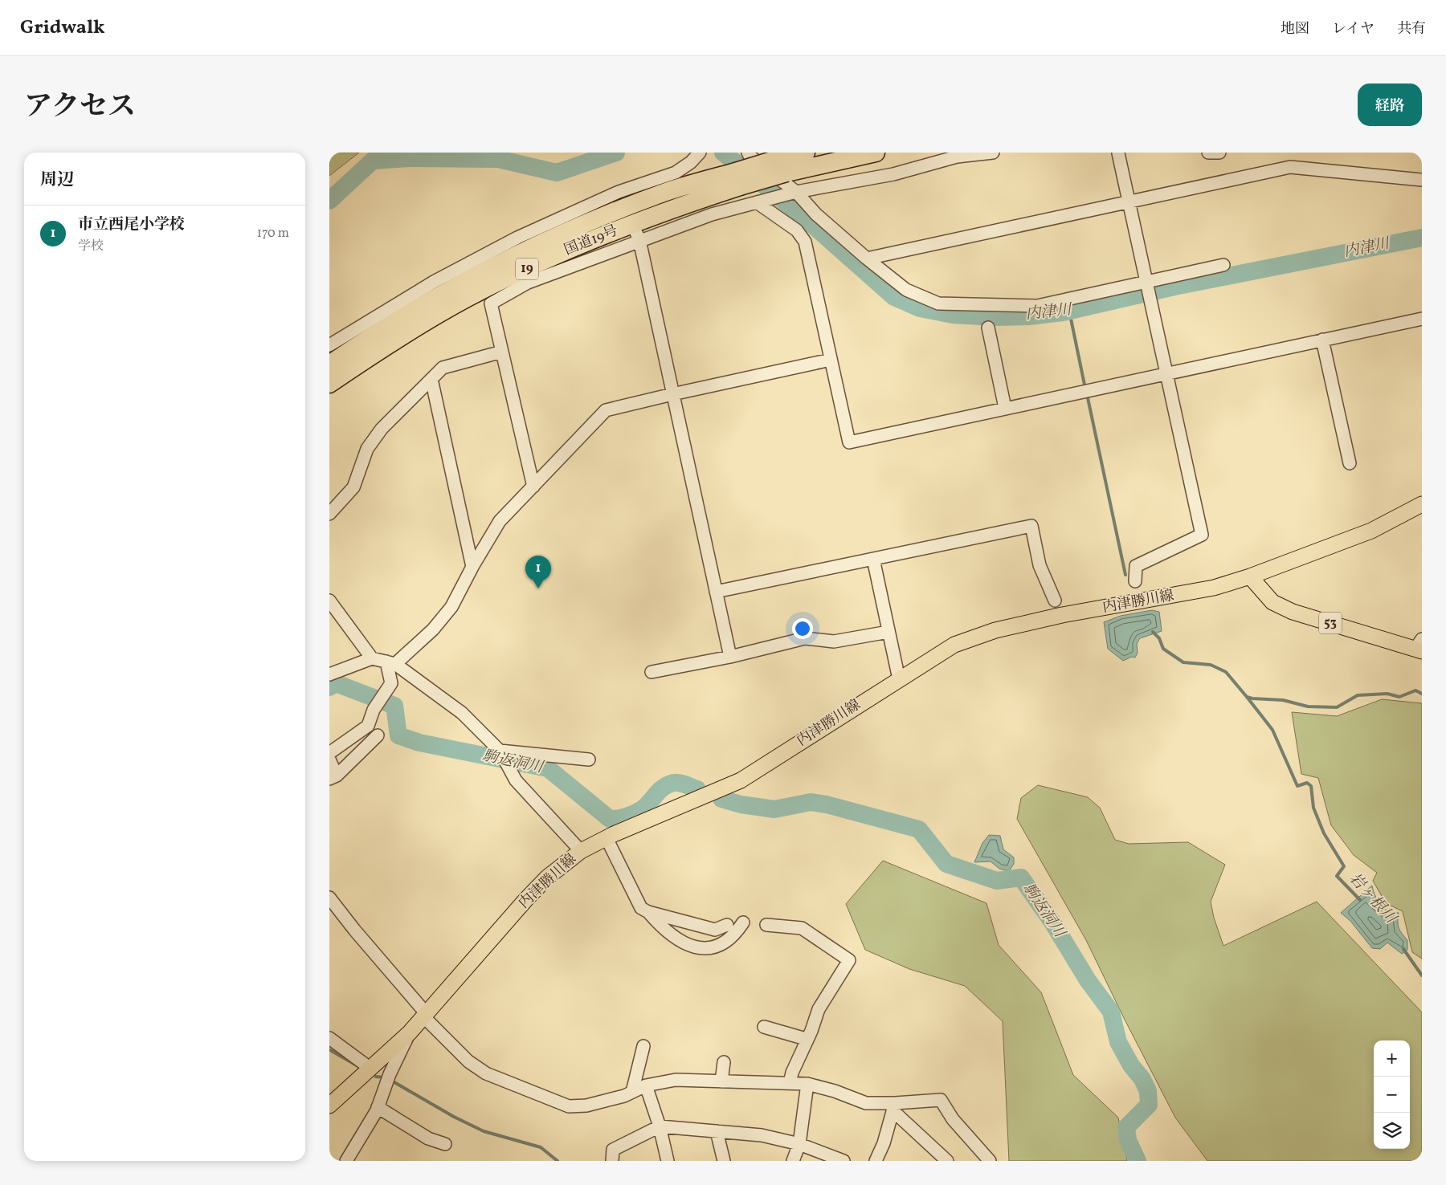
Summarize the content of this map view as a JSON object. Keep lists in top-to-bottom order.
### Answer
{
  "streets": {
    "highway": ["国道19号", "19"],
    "main road": ["内津勝川線", "53"]
  },
  "crossings": [
    ["内津勝川線", "53"]
  ],
  "water": ["内津川", "駒返洞川", "岩ヶ根川"],
  "page": {
    "header": "Gridwalk",
    "nav": ["地図", "レイヤ", "共有"],
    "title": "アクセス",
    "buttons": "経路",
    "heading": "周辺",
    "list": [
      {
        "mark": "1",
        "name": "市立西尾小学校",
        "note": "学校",
        "value": "170 m"
      }
    ],
    "pins": "1",
    "map_buttons": ["+", "−"]
  }
}
